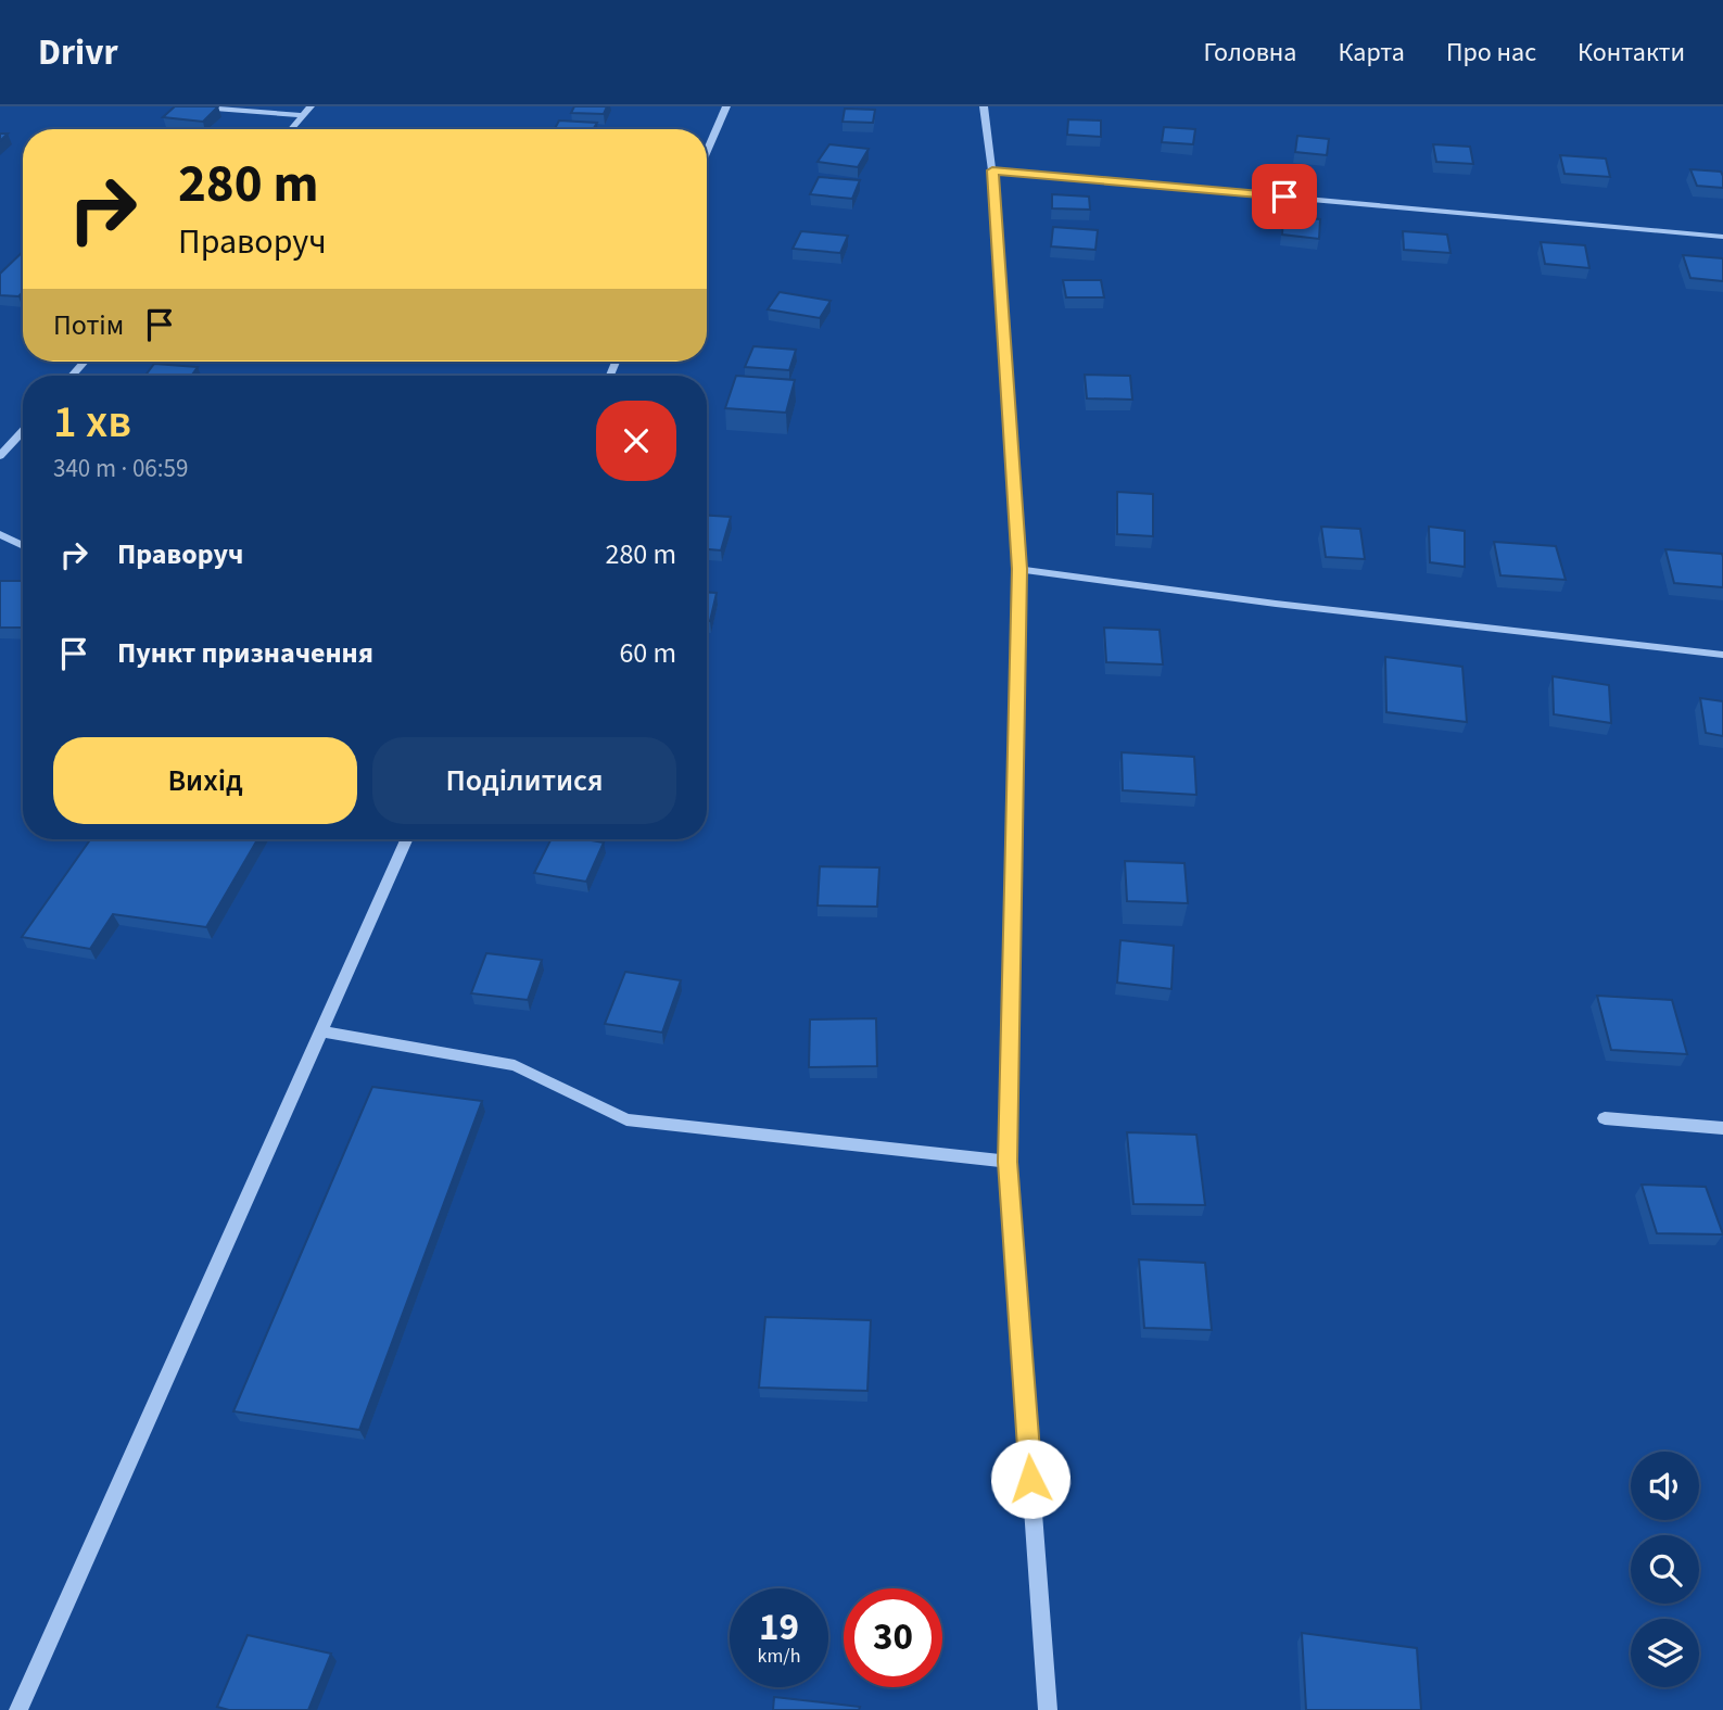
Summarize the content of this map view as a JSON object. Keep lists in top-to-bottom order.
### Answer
{
  "page": {
    "header": "Drivr",
    "nav": [
      "Головна",
      "Карта",
      "Про нас",
      "Контакти"
    ],
    "turn": ["280 m", "Праворуч"],
    "then": "Потім",
    "heading": ["1 хв", "340 m · 06:59"],
    "list": [
      {
        "name": "Праворуч",
        "value": "280 m"
      },
      {
        "name": "Пункт призначення",
        "value": "60 m"
      }
    ],
    "buttons": ["Вихід", "Поділитися"],
    "speed": "19 km/h",
    "limit": "30"
  }
}
